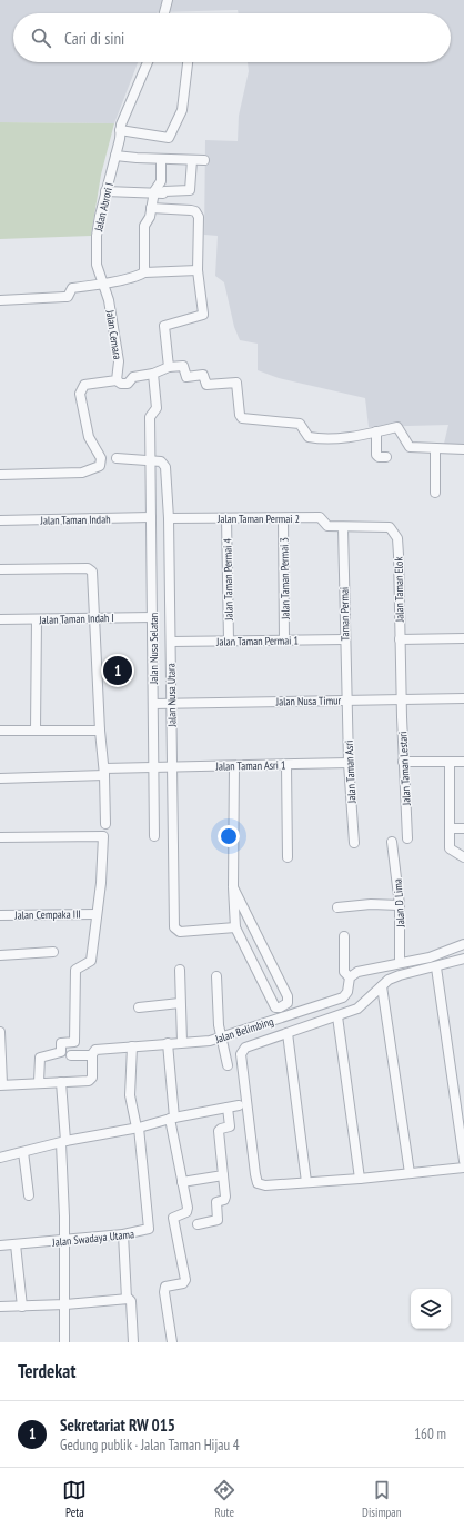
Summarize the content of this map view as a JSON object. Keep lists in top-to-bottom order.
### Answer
{
  "streets": {
    "street": [
      "Jalan Abrori I",
      "Jalan Cemara",
      "Jalan Taman Permai 2",
      "Jalan Taman Indah",
      "Jalan Taman Permai 3",
      "Jalan Taman Permai 4",
      "Jalan Taman Elok",
      "Taman Permai",
      "Jalan Taman Indah I",
      "Jalan Taman Permai 1",
      "Jalan Nusa Selatan",
      "Jalan Nusa Utara",
      "Jalan Nusa Timur",
      "Jalan Taman Asri 1",
      "Jalan Taman Lestari",
      "Jalan Taman Asri",
      "Jalan D Lima",
      "Jalan Cempaka III",
      "Jalan Belimbing",
      "Jalan Swadaya Utama"
    ]
  },
  "crossings": [
    ["Jalan Abrori I", "Jalan Cemara"],
    ["Jalan Taman Permai 2", "Jalan Taman Permai 3"],
    ["Jalan Taman Permai 2", "Jalan Taman Permai 4"],
    ["Jalan Taman Permai 2", "Jalan Taman Elok"],
    ["Jalan Taman Permai 2", "Taman Permai"],
    ["Jalan Taman Permai 2", "Jalan Nusa Utara"],
    ["Jalan Taman Indah", "Jalan Nusa Selatan"],
    ["Jalan Taman Permai 3", "Jalan Taman Permai 1"],
    ["Jalan Taman Permai 4", "Jalan Taman Permai 1"],
    ["Jalan Taman Elok", "Taman Permai"],
    ["Jalan Taman Elok", "Jalan Nusa Timur"],
    ["Jalan Taman Elok", "Jalan Taman Lestari"],
    ["Taman Permai", "Jalan Taman Permai 1"],
    ["Taman Permai", "Jalan Nusa Timur"],
    ["Taman Permai", "Jalan Taman Asri"],
    ["Jalan Taman Indah I", "Jalan Nusa Selatan"],
    ["Jalan Taman Permai 1", "Jalan Nusa Utara"],
    ["Jalan Nusa Selatan", "Jalan Nusa Utara"],
    ["Jalan Nusa Selatan", "Jalan Nusa Timur"],
    ["Jalan Nusa Selatan", "Jalan Taman Asri 1"],
    ["Jalan Nusa Utara", "Jalan Nusa Timur"],
    ["Jalan Nusa Utara", "Jalan Taman Asri 1"],
    ["Jalan Nusa Timur", "Jalan Taman Lestari"],
    ["Jalan Nusa Timur", "Jalan Taman Asri"],
    ["Jalan Taman Asri 1", "Jalan Taman Asri"]
  ],
  "page": {
    "search": "Cari di sini",
    "pins": "1",
    "heading": "Terdekat",
    "list": [
      {
        "mark": "1",
        "name": "Sekretariat RW 015",
        "note": "Gedung publik · Jalan Taman Hijau 4",
        "value": "160 m"
      }
    ],
    "nav": ["Peta", "Rute", "Disimpan"]
  }
}
